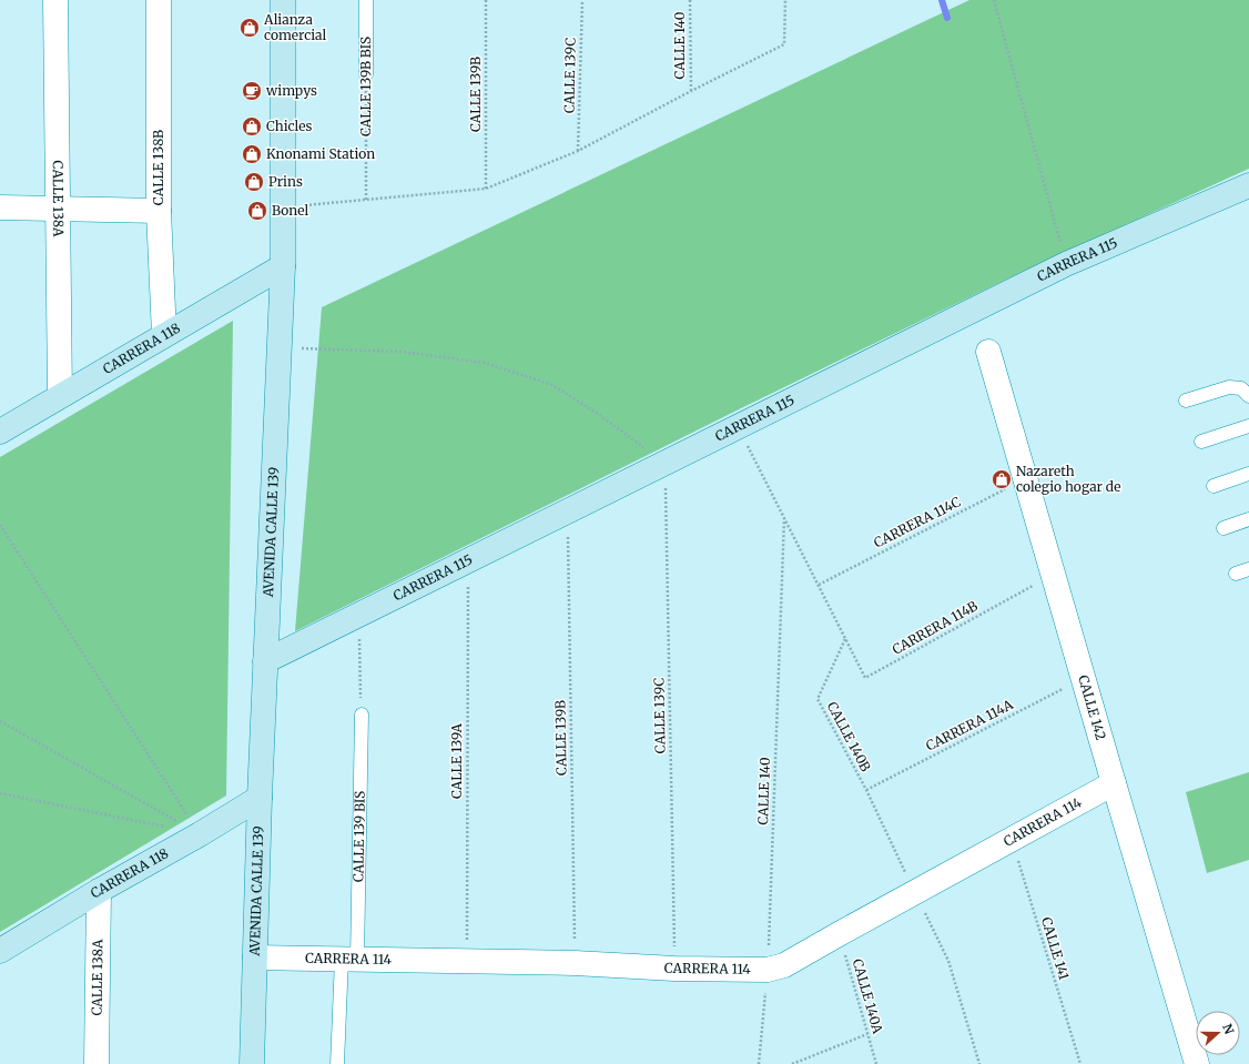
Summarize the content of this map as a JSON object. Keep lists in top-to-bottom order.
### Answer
{
  "streets": {
    "street": [
      "CALLE 138B",
      "CALLE 138A",
      "CARRERA 115",
      "CARRERA 118",
      "AVENIDA CALLE 139",
      "CALLE 142",
      "CARRERA 114"
    ],
    "lane": ["CALLE 139B BIS", "CALLE 139 BIS"],
    "path": [
      "CALLE 140",
      "CALLE 139C",
      "CALLE 139B",
      "CARRERA 114C",
      "CARRERA 114B",
      "CARRERA 114A",
      "CALLE 140B",
      "CALLE 139A",
      "CALLE 141",
      "CALLE 140A"
    ]
  },
  "crossings": [
    ["CALLE 140", "CARRERA 114"],
    ["CALLE 139C", "CARRERA 115"],
    ["CALLE 139C", "CARRERA 114"],
    ["CALLE 139B", "CARRERA 115"],
    ["CALLE 139B", "CARRERA 114"],
    ["CALLE 138B", "CARRERA 118"],
    ["CALLE 138A", "CARRERA 118"],
    ["CARRERA 115", "AVENIDA CALLE 139"],
    ["CARRERA 115", "CALLE 139A"],
    ["CARRERA 118", "AVENIDA CALLE 139"],
    ["CARRERA 114C", "CALLE 142"],
    ["AVENIDA CALLE 139", "CARRERA 114"],
    ["CARRERA 114B", "CALLE 142"],
    ["CARRERA 114B", "CALLE 140B"],
    ["CALLE 142", "CARRERA 114A"],
    ["CALLE 142", "CARRERA 114"],
    ["CARRERA 114A", "CALLE 140B"],
    ["CALLE 140B", "CARRERA 114"],
    ["CALLE 139A", "CARRERA 114"],
    ["CARRERA 114", "CALLE 139 BIS"],
    ["CARRERA 114", "CALLE 141"],
    ["CARRERA 114", "CALLE 140A"]
  ],
  "places": {
    "shop": [
      "Alianza comercial",
      "Chicles",
      "Knonami Station",
      "Prins",
      "Bonel",
      "Nazareth colegio hogar de"
    ],
    "cafe": ["wimpys"]
  },
  "north": "right"
}
